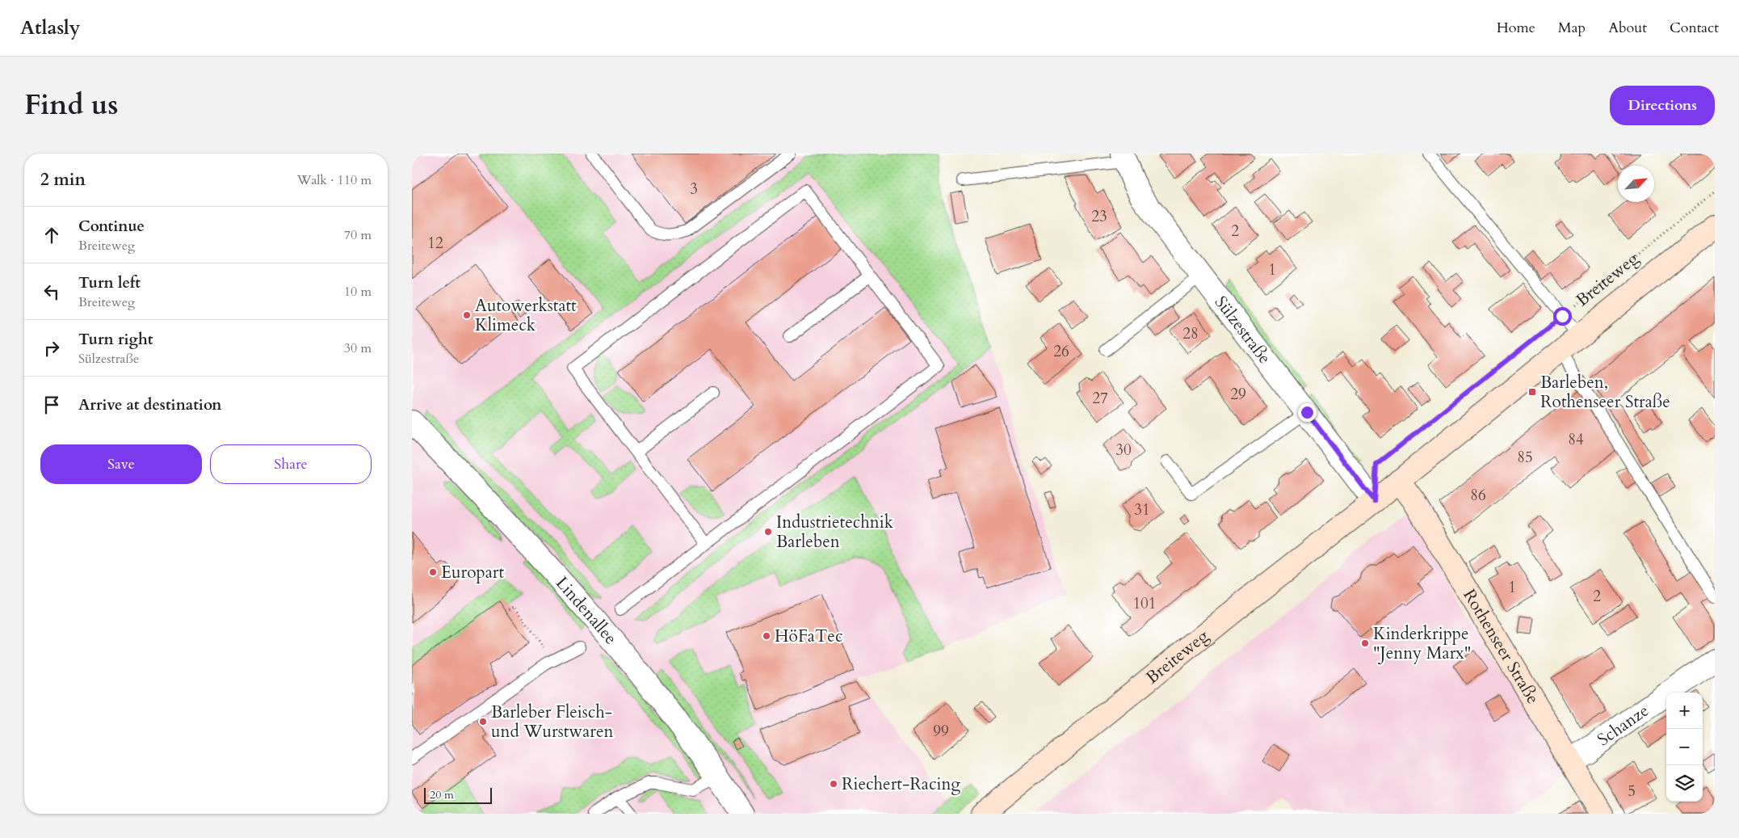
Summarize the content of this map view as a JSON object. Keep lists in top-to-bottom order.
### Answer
{
  "streets": {
    "street": [
      "Breiteweg",
      "Sülzestraße",
      "Lindenallee",
      "Rothenseer Straße",
      "Schanze"
    ]
  },
  "crossings": [
    ["Breiteweg", "Sülzestraße"],
    ["Breiteweg", "Rothenseer Straße"],
    ["Rothenseer Straße", "Schanze"]
  ],
  "places": {
    "other": [
      "Autowerkstatt Klimeck",
      "Industrietechnik Barleben",
      "Europart",
      "HöFaTec",
      "Kinderkrippe \"Jenny Marx\"",
      "Barleber Fleisch- und Wurstwaren",
      "Riechert-Racing"
    ],
    "transit": ["Barleben, Rothenseer Straße"]
  },
  "house_numbers": [
    "3",
    "23",
    "2",
    "12",
    "1",
    "28",
    "26",
    "29",
    "27",
    "84",
    "30",
    "85",
    "86",
    "31",
    "1",
    "2",
    "101",
    "99",
    "5"
  ],
  "scale_bar": "20 m",
  "north": "top right",
  "page": {
    "header": "Atlasly",
    "nav": [
      "Home",
      "Map",
      "About",
      "Contact"
    ],
    "title": "Find us",
    "buttons": [
      "Directions",
      ["Save", "Share"]
    ],
    "heading": ["2 min", "Walk · 110 m"],
    "list": [
      ["Continue", "Breiteweg", "70 m"],
      ["Turn left", "Breiteweg", "10 m"],
      ["Turn right", "Sülzestraße", "30 m"],
      "Arrive at destination"
    ],
    "map_buttons": ["+", "−"],
    "scale": "20 m"
  }
}
